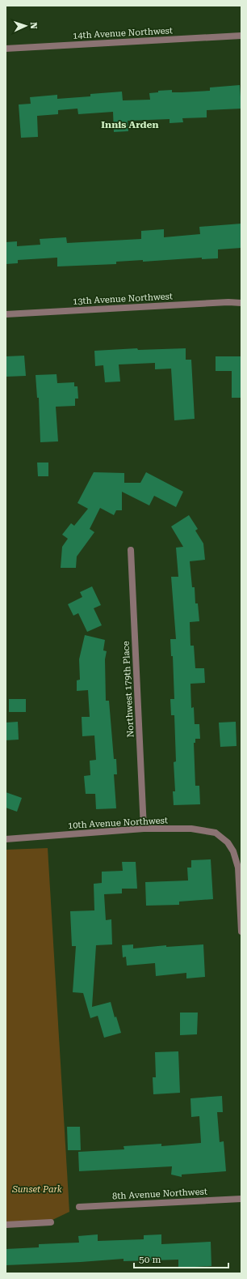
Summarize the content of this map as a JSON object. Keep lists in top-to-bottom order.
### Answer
{
  "streets": {
    "street": [
      "14th Avenue Northwest",
      "13th Avenue Northwest",
      "Northwest 179th Place",
      "10th Avenue Northwest",
      "8th Avenue Northwest"
    ]
  },
  "crossings": [
    ["Northwest 179th Place", "10th Avenue Northwest"]
  ],
  "districts": ["Innis Arden"],
  "parks": ["Sunset Park"],
  "scale_bar": "50 m",
  "north": "right"
}
